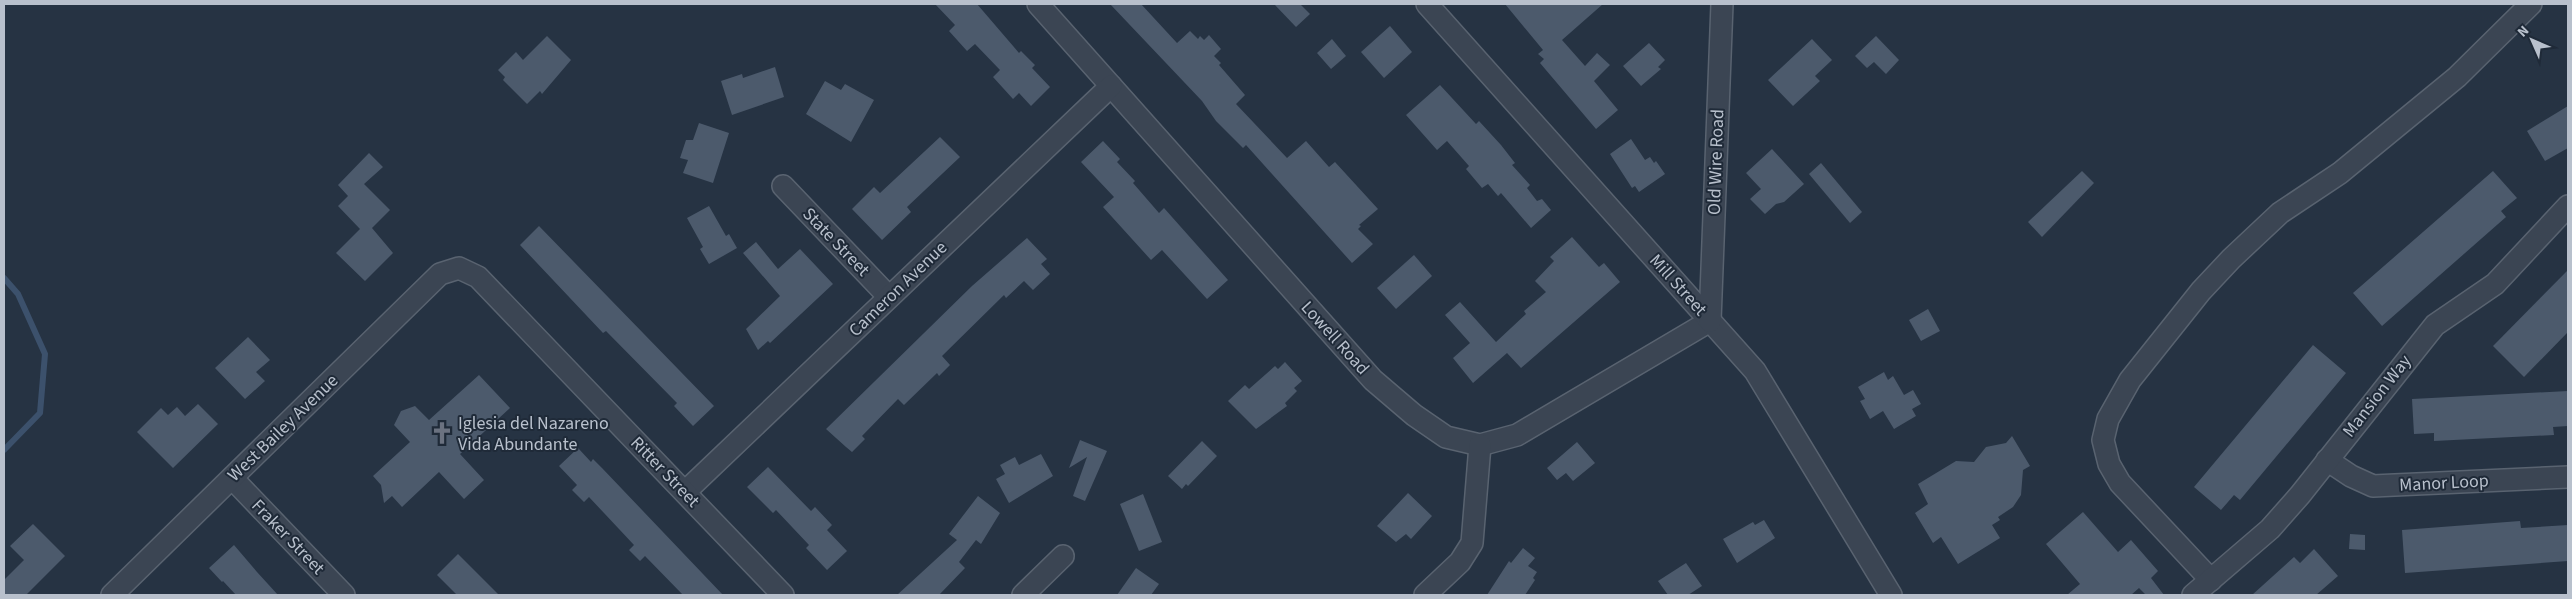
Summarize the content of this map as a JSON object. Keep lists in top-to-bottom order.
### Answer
{
  "streets": {
    "street": [
      "Old Wire Road",
      "State Street",
      "Mill Street",
      "Cameron Avenue",
      "Lowell Road",
      "Mansion Way",
      "West Bailey Avenue",
      "Ritter Street",
      "Manor Loop",
      "Fraker Street"
    ]
  },
  "crossings": [
    ["Old Wire Road", "Mill Street"],
    ["Old Wire Road", "Lowell Road"],
    ["State Street", "Cameron Avenue"],
    ["Mill Street", "Lowell Road"],
    ["Cameron Avenue", "Lowell Road"],
    ["Cameron Avenue", "Ritter Street"],
    ["Mansion Way", "Manor Loop"],
    ["West Bailey Avenue", "Ritter Street"],
    ["West Bailey Avenue", "Fraker Street"]
  ],
  "places": {
    "church": ["Iglesia del Nazareno Vida Abundante"]
  },
  "north": "top left"
}
